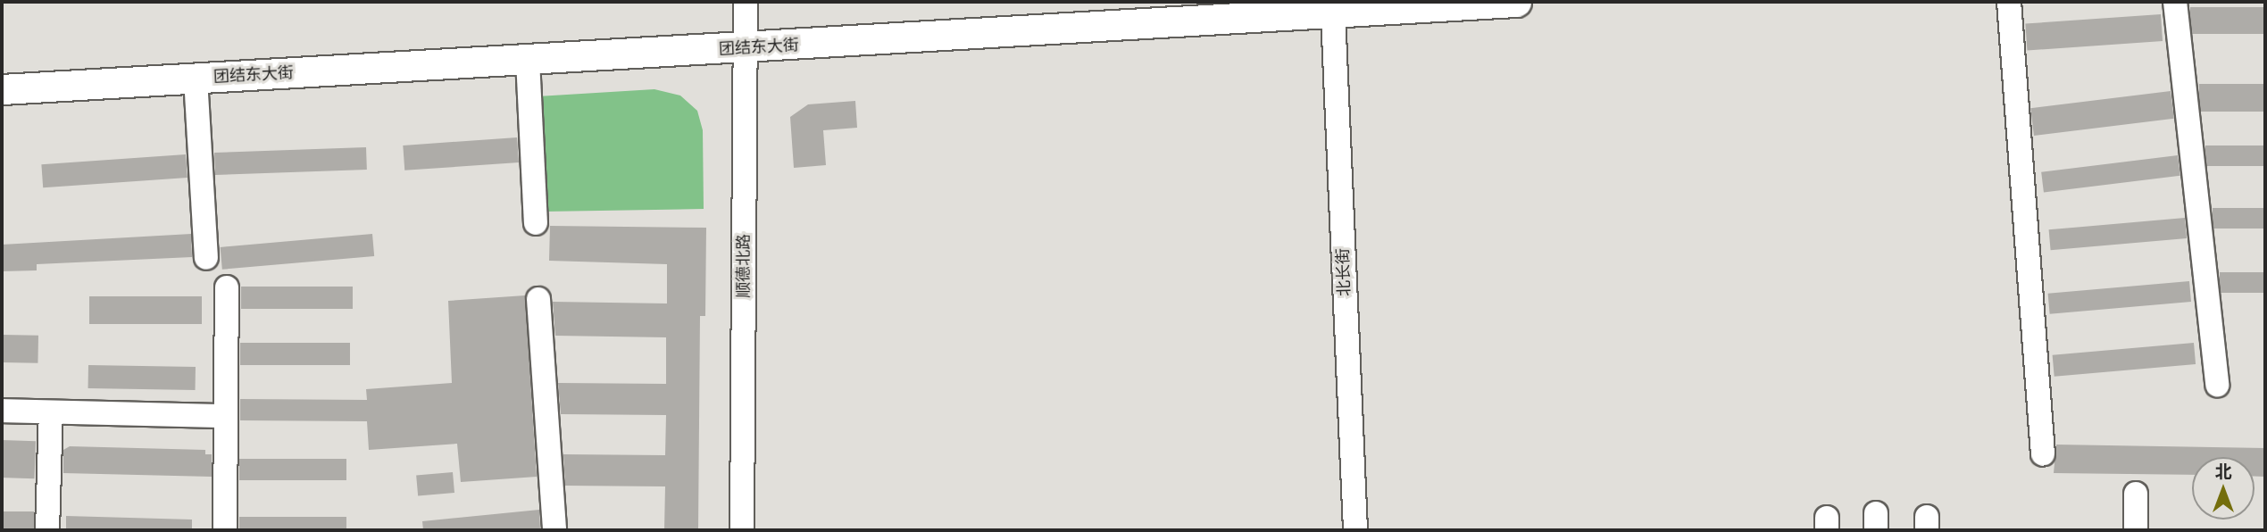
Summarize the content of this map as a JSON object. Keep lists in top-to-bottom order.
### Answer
{
  "streets": {
    "main road": ["团结东大街"],
    "street": ["顺德北路", "北长街"]
  },
  "crossings": [
    ["团结东大街", "顺德北路"],
    ["团结东大街", "北长街"]
  ],
  "north": "top"
}
